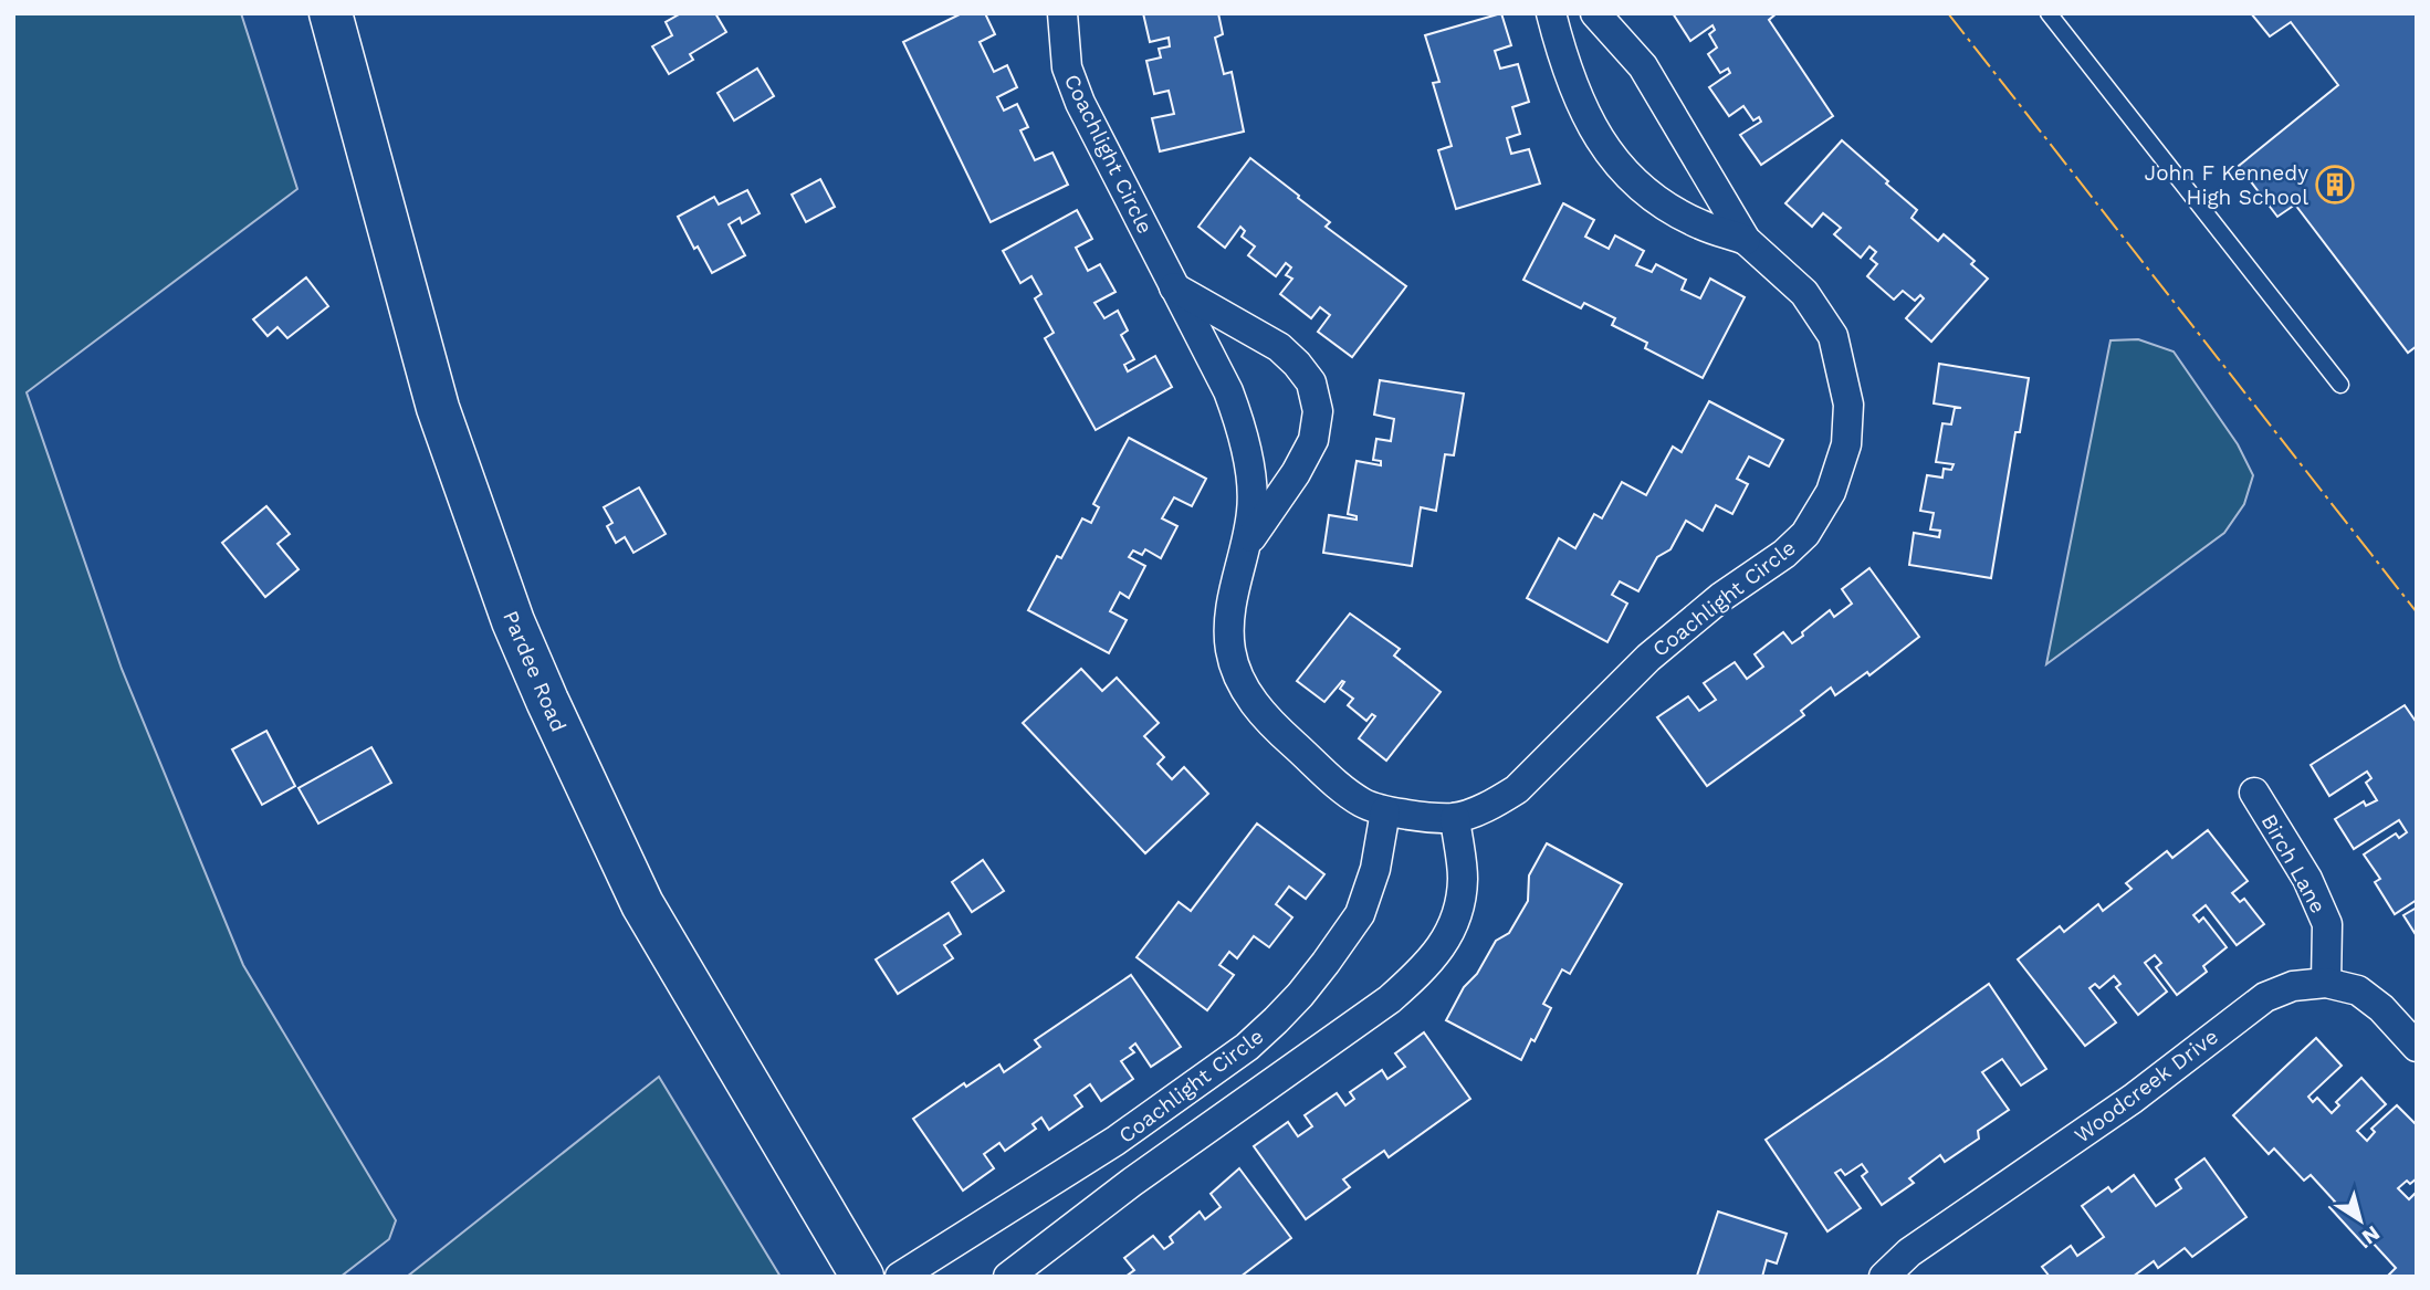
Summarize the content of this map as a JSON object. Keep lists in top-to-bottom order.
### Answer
{
  "streets": {
    "main road": ["Pardee Road"],
    "street": ["Coachlight Circle", "Birch Lane", "Woodcreek Drive"]
  },
  "crossings": [
    ["Birch Lane", "Woodcreek Drive"]
  ],
  "places": {
    "building": ["John F Kennedy High School"]
  },
  "north": "bottom right"
}
